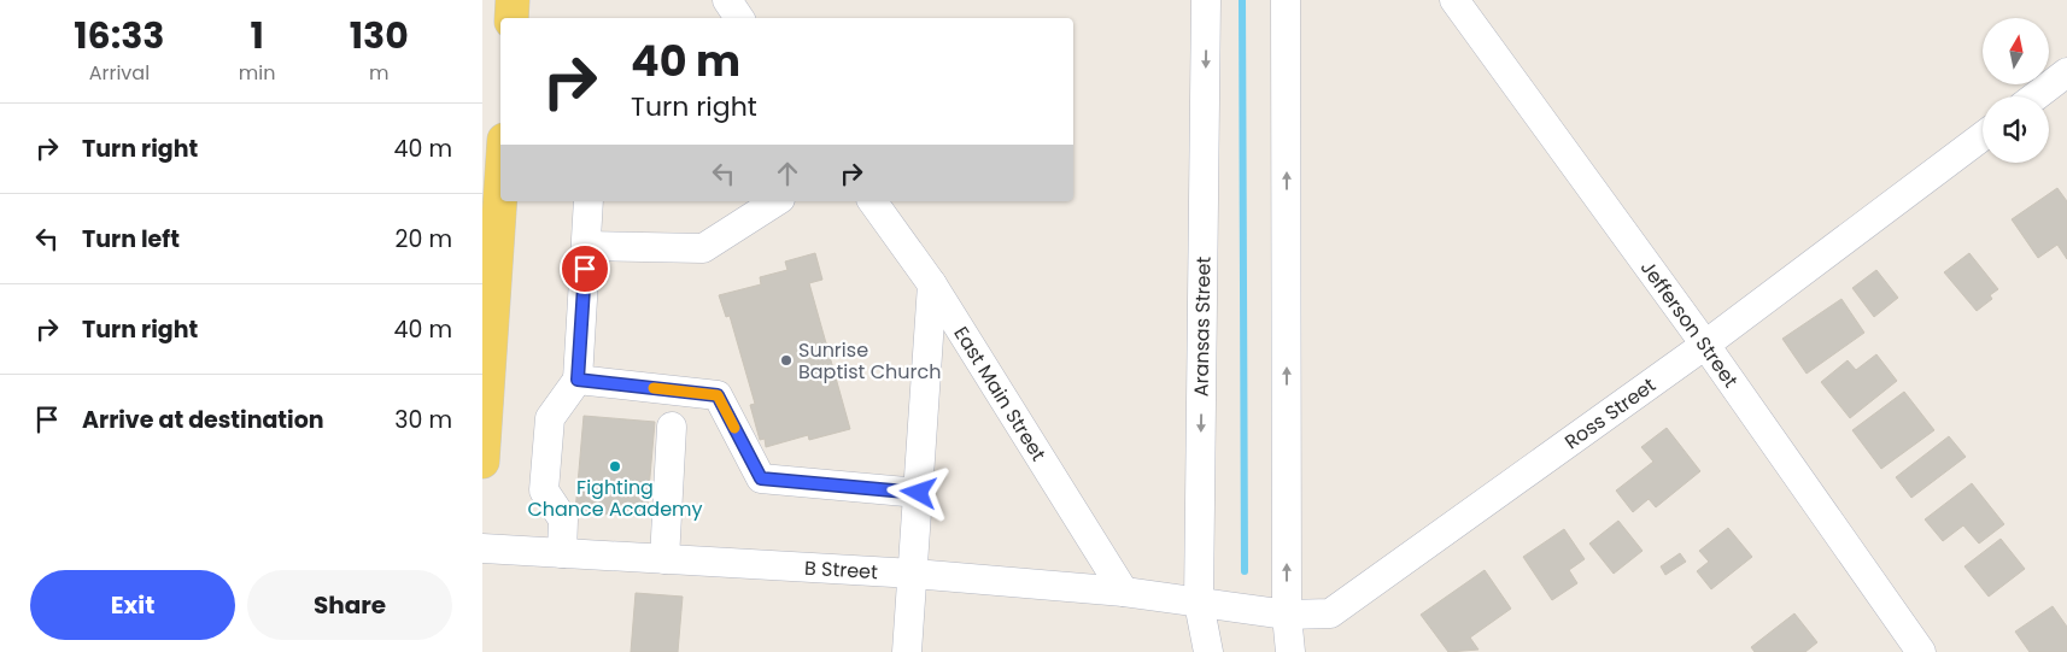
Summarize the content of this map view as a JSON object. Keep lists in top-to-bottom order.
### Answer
{
  "streets": {
    "street": [
      "Jefferson Street",
      "Aransas Street",
      "East Main Street",
      "Ross Street",
      "B Street"
    ]
  },
  "crossings": [
    ["Jefferson Street", "Ross Street"],
    ["Aransas Street", "Ross Street"],
    ["Aransas Street", "B Street"],
    ["East Main Street", "B Street"],
    ["Ross Street", "B Street"]
  ],
  "places": ["Sunrise Baptist Church", "Fighting Chance Academy"],
  "north": "top",
  "page": {
    "eta": [
      "16:33",
      "Arrival",
      "1",
      "min",
      "130",
      "m"
    ],
    "turn": ["40 m", "Turn right"],
    "list": [
      {
        "name": "Turn right",
        "value": "40 m"
      },
      {
        "name": "Turn left",
        "value": "20 m"
      },
      {
        "name": "Turn right",
        "value": "40 m"
      },
      {
        "name": "Arrive at destination",
        "value": "30 m"
      }
    ],
    "buttons": ["Exit", "Share"]
  }
}
